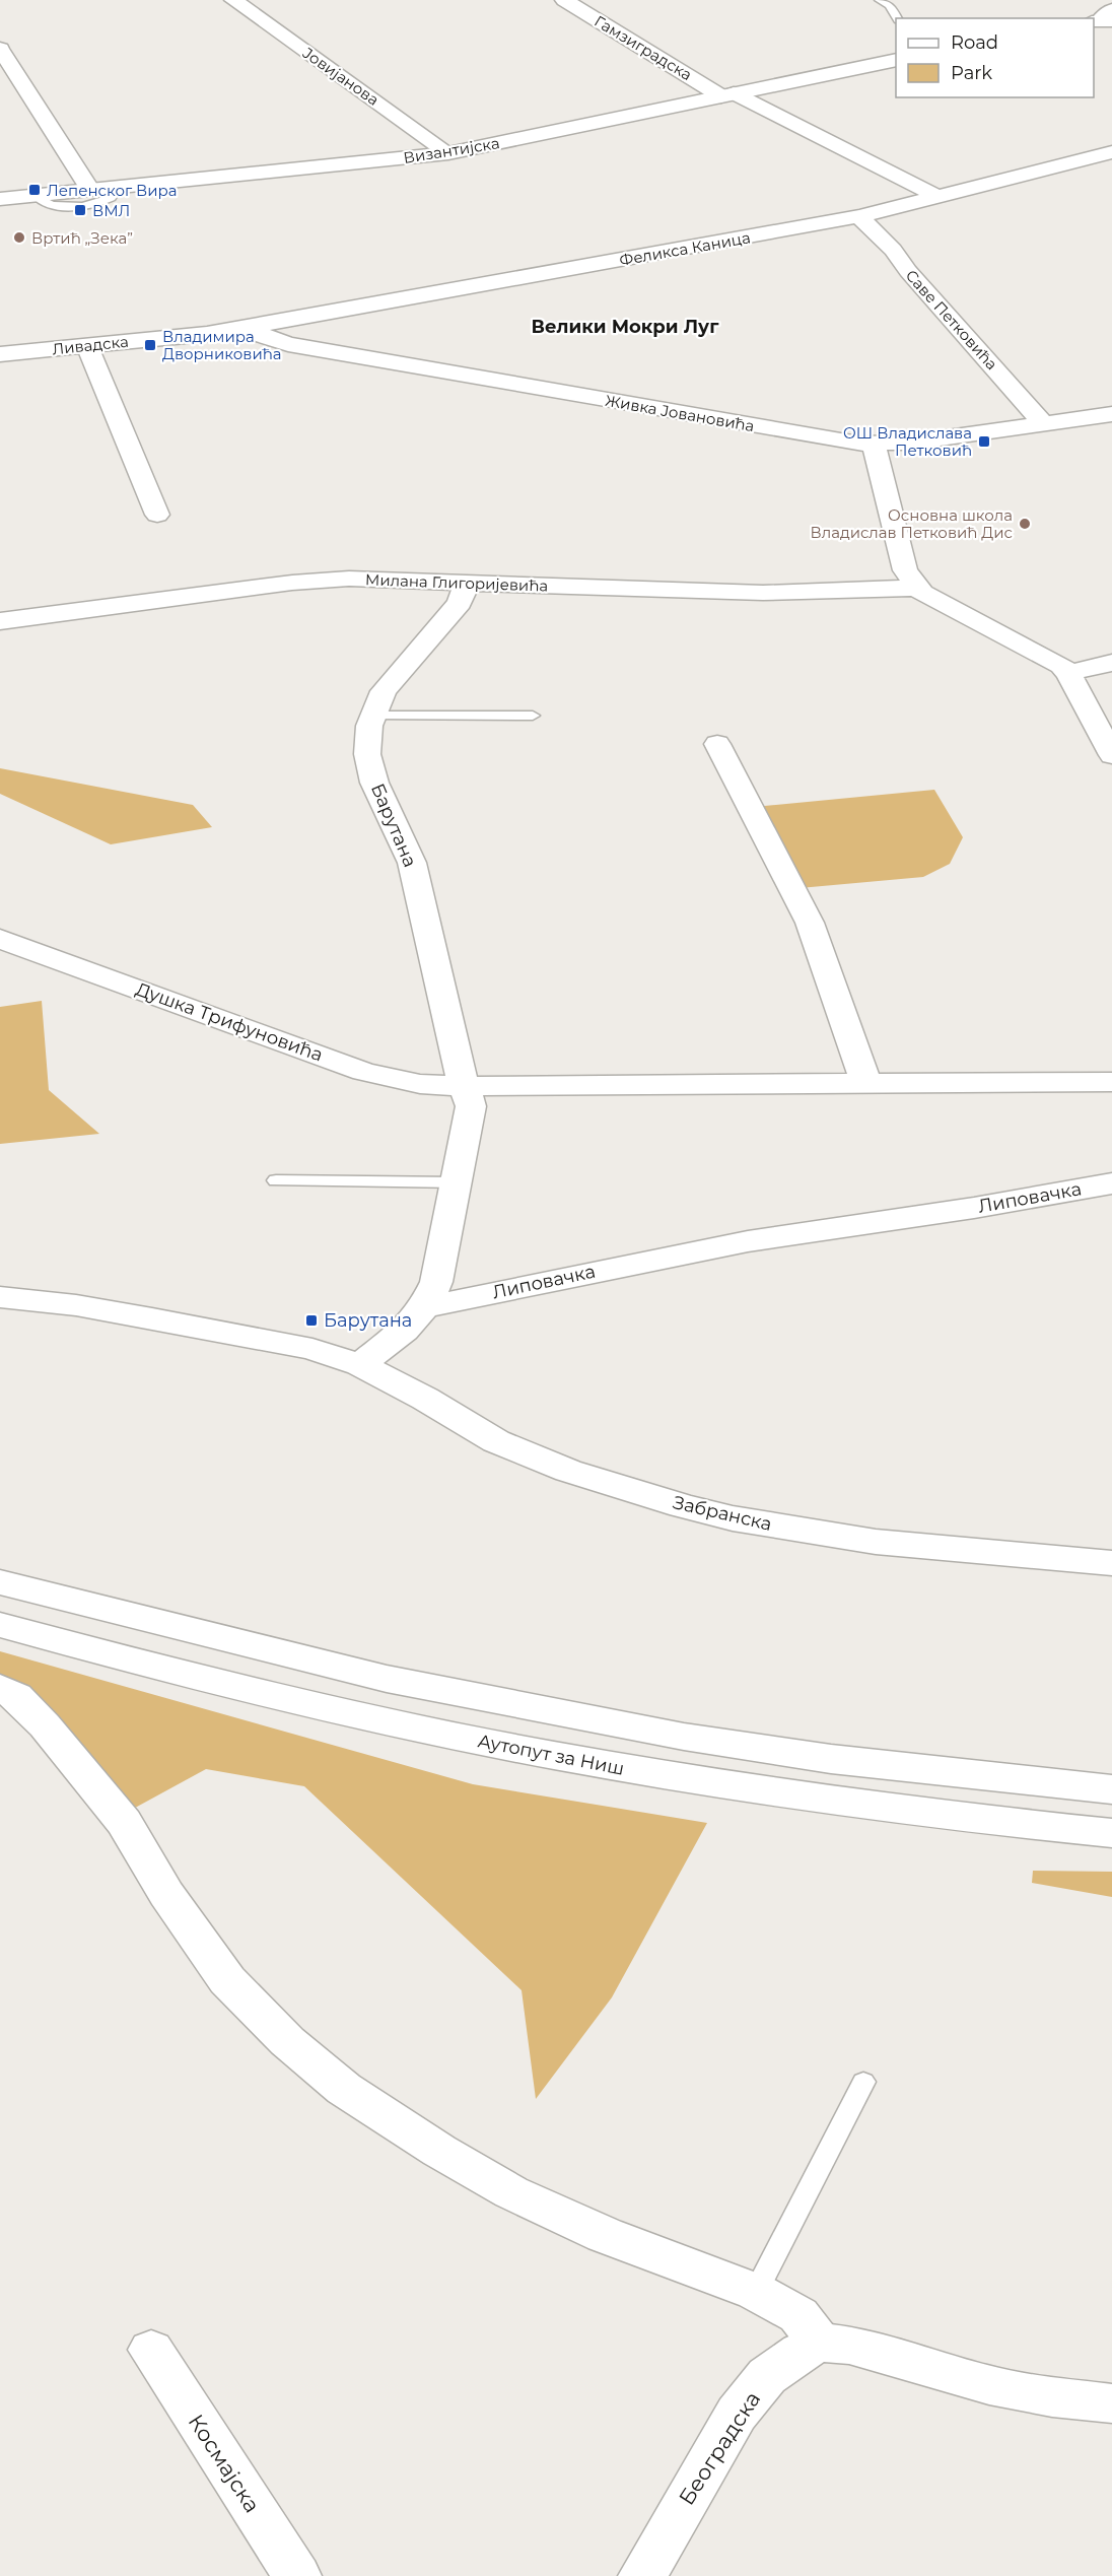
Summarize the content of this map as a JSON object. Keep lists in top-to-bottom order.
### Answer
{
  "streets": {
    "main road": [
      "Гамзиградска",
      "Јовијанова",
      "Византијска",
      "Феликса Каница",
      "Саве Петковића",
      "Ливадска",
      "Живка Јовановића",
      "Милана Глигоријевића",
      "Барутана",
      "Душка Трифуновића",
      "Липовачка",
      "Забранска",
      "Аутопут за Ниш",
      "Београдска",
      "Космајска"
    ]
  },
  "crossings": [
    ["Гамзиградска", "Византијска"],
    ["Гамзиградска", "Феликса Каница"],
    ["Јовијанова", "Византијска"],
    ["Феликса Каница", "Саве Петковића"],
    ["Феликса Каница", "Ливадска"],
    ["Феликса Каница", "Живка Јовановића"],
    ["Саве Петковића", "Живка Јовановића"],
    ["Ливадска", "Живка Јовановића"],
    ["Милана Глигоријевића", "Барутана"],
    ["Барутана", "Душка Трифуновића"],
    ["Барутана", "Липовачка"]
  ],
  "districts": ["Велики Мокри Луг"],
  "places": {
    "transit": [
      "Лепенског Вира",
      "ВМЛ",
      "Владимира Дворниковића",
      "ОШ Владислава Петковић",
      "Барутана"
    ],
    "other": ["Вртић „Зека”", "Основна школа Владислав Петковић Дис"]
  },
  "legend": ["Road", "Park"]
}
